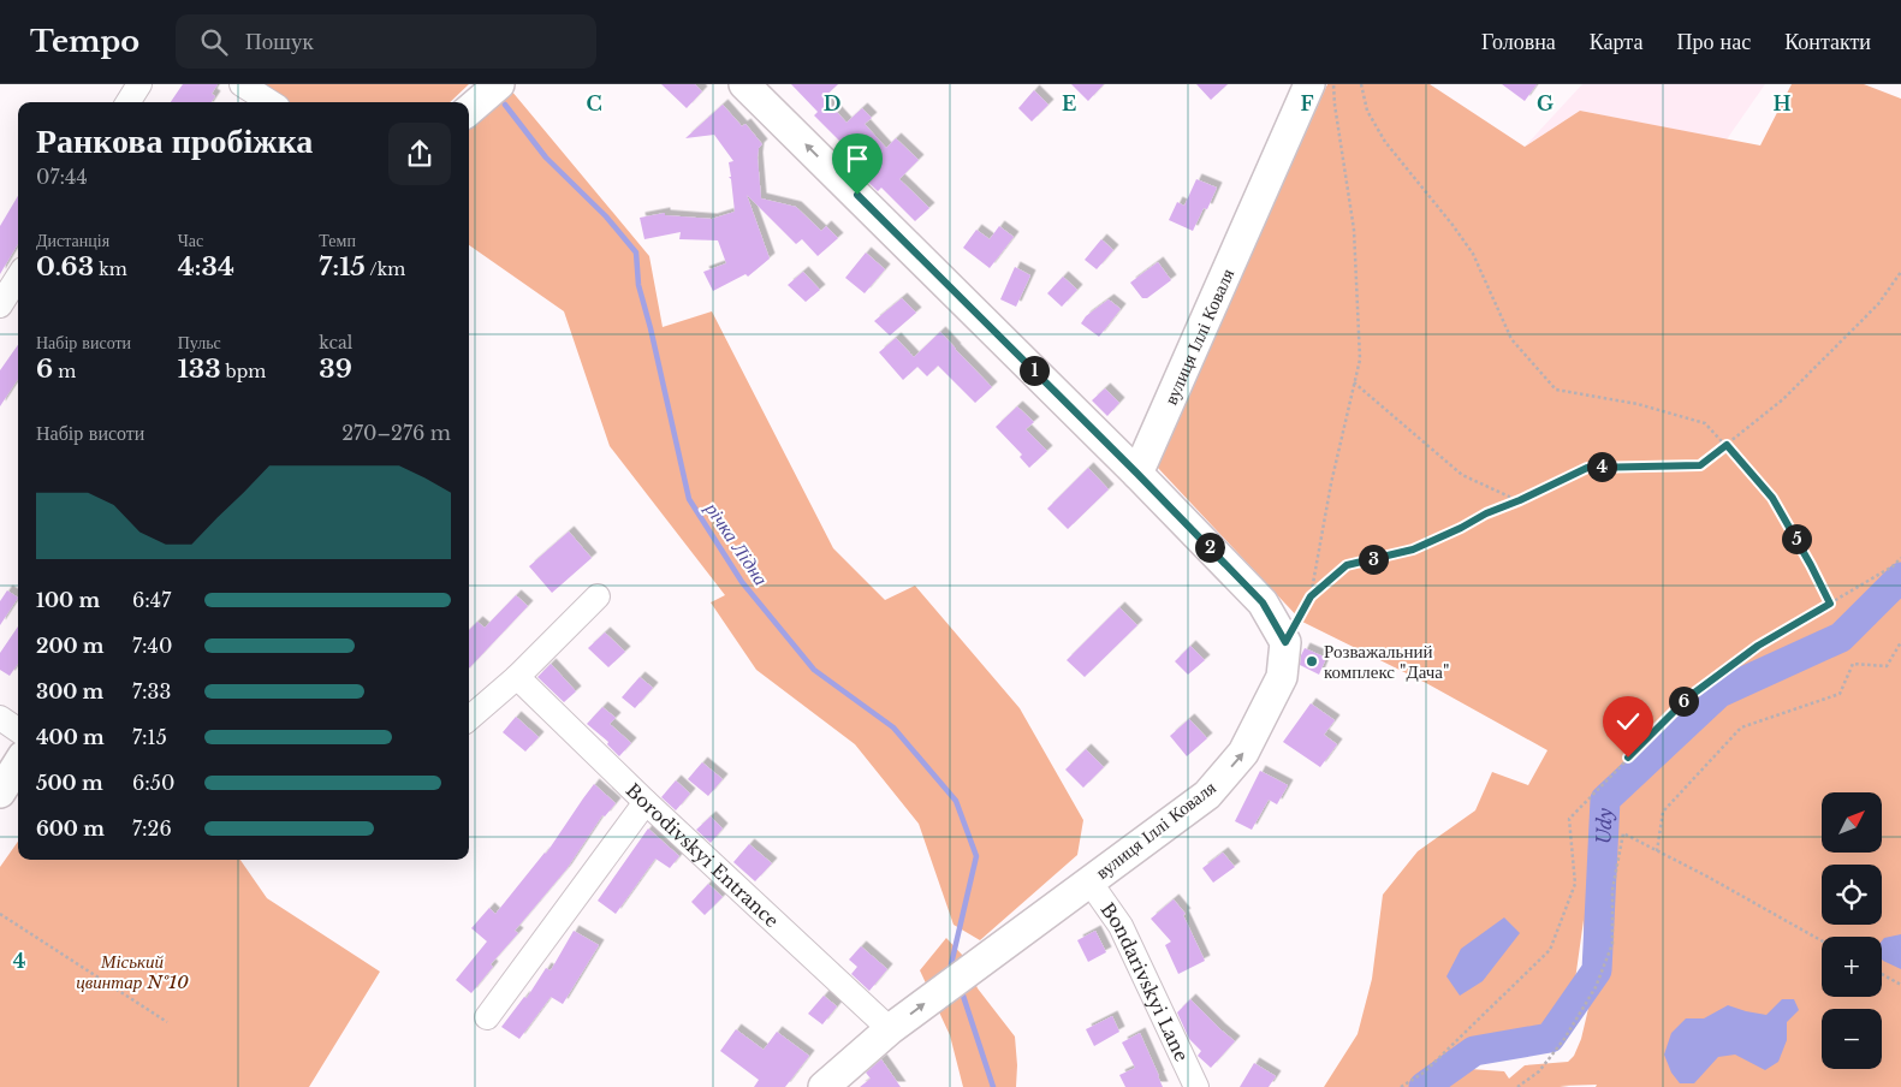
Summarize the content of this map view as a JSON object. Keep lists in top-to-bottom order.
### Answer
{
  "streets": {
    "main road": ["вулиця Іллі Коваля"],
    "street": ["Borodivskyi Entrance", "Bondarivskyi Lane"]
  },
  "crossings": [
    ["вулиця Іллі Коваля", "Borodivskyi Entrance"],
    ["вулиця Іллі Коваля", "Bondarivskyi Lane"]
  ],
  "one_way": ["вулиця Іллі Коваля"],
  "water": ["річка Лідна", "Udy"],
  "parks": ["Міський цвинтар №10"],
  "places": ["Розважальний комплекс \"Дача\""],
  "north": "top right",
  "page": {
    "header": "Tempo",
    "search": "Пошук",
    "nav": [
      "Головна",
      "Карта",
      "Про нас",
      "Контакти"
    ],
    "heading": ["Ранкова пробіжка", "07:44"],
    "stats": [
      ["Дистанція", "0.63 km"],
      ["Час", "4:34"],
      ["Темп", "7:15 /km"],
      ["Набір висоти", "6 m"],
      ["Пульс", "133 bpm"],
      ["kcal", "39"]
    ],
    "pins": [
      "1",
      "4",
      "5",
      "2",
      "3",
      "6"
    ],
    "chart": ["Набір висоти", "270–276 m"],
    "list": [
      {
        "name": "100 m",
        "note": "6:47"
      },
      {
        "name": "200 m",
        "note": "7:40"
      },
      {
        "name": "300 m",
        "note": "7:33"
      },
      {
        "name": "400 m",
        "note": "7:15"
      },
      {
        "name": "500 m",
        "note": "6:50"
      },
      {
        "name": "600 m",
        "note": "7:26"
      }
    ],
    "map_buttons": ["+", "−"]
  },
  "grid": {
    "columns": [
      "C",
      "D",
      "E",
      "F",
      "G",
      "H"
    ],
    "rows": ["4"]
  }
}
